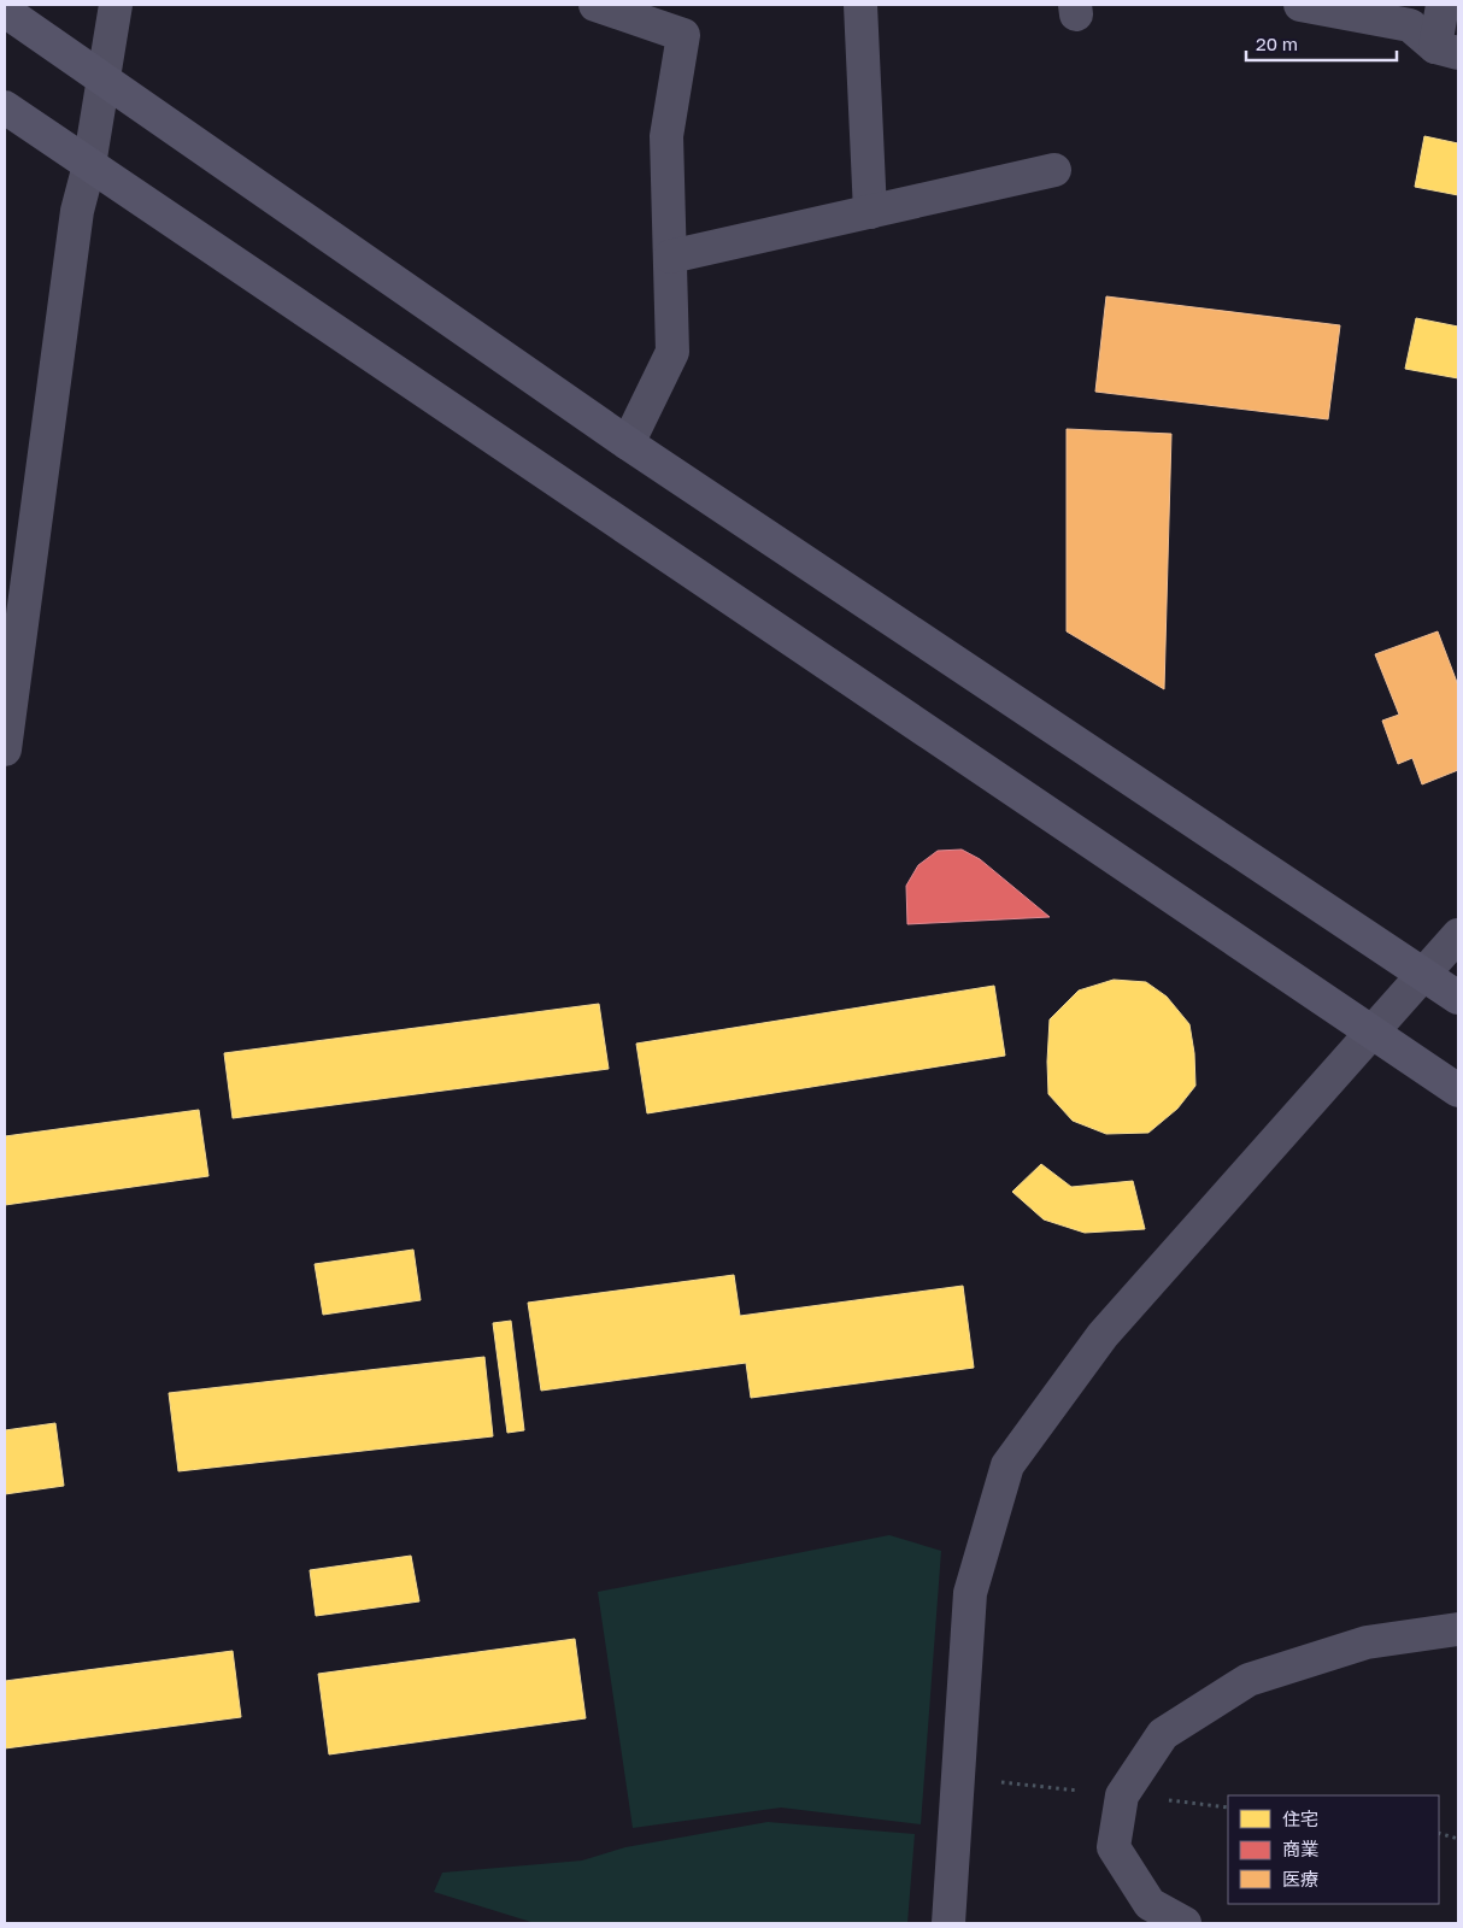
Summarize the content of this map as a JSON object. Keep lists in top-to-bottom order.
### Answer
{
  "legend": ["住宅", "商業", "医療"],
  "scale_bar": "20 m"
}
